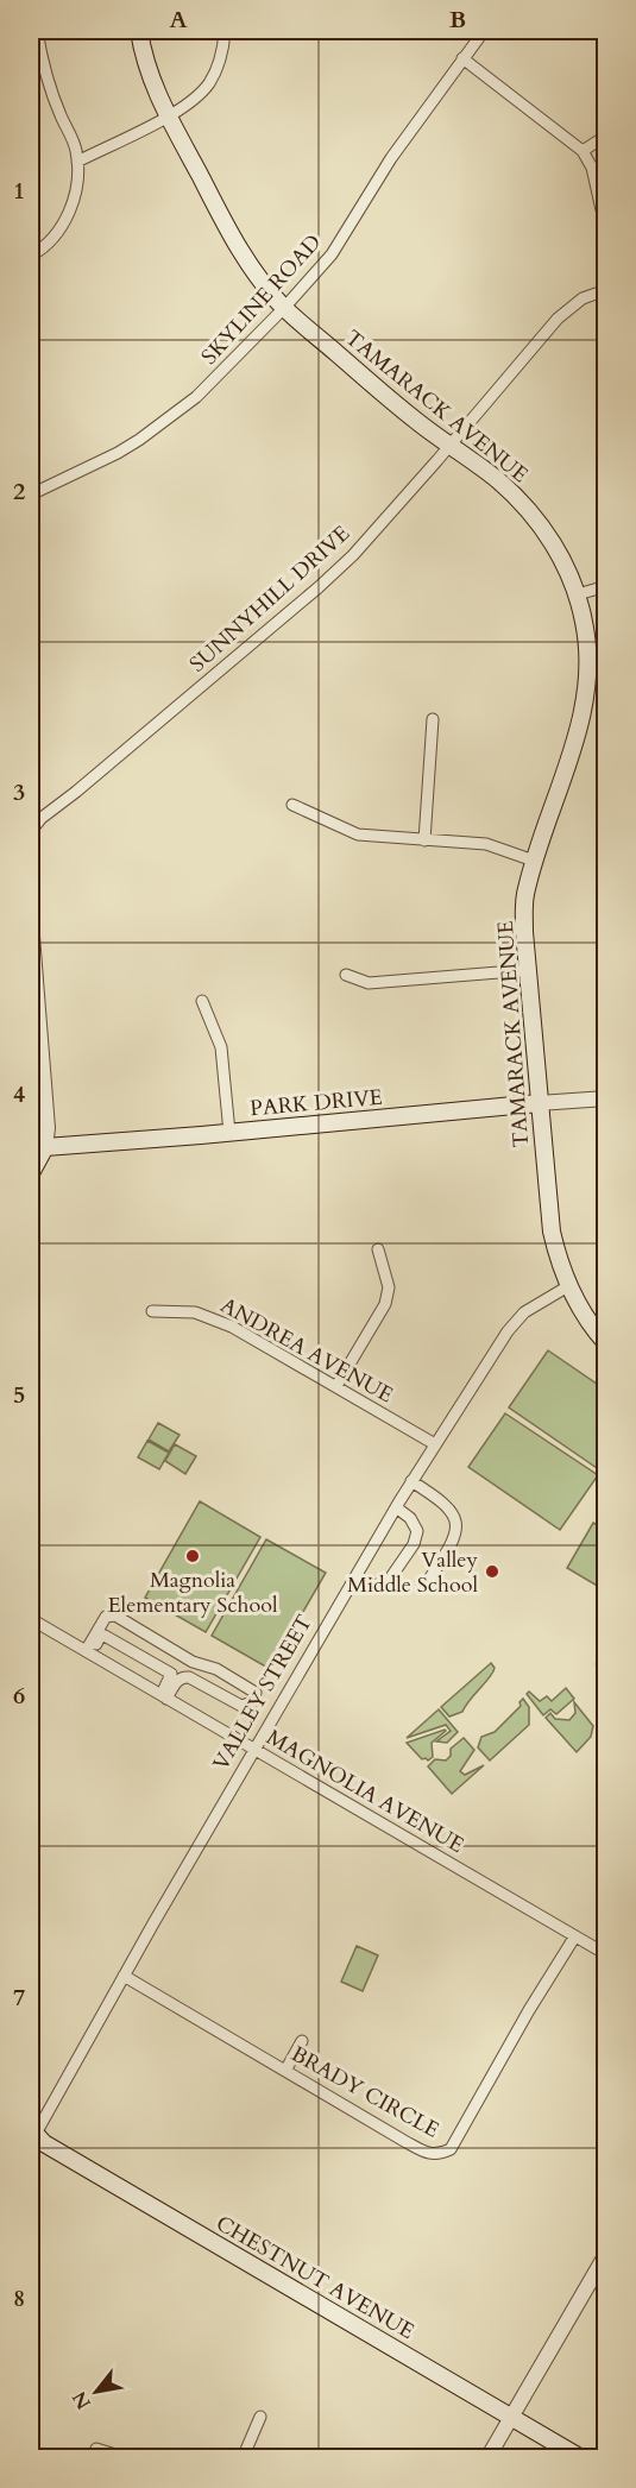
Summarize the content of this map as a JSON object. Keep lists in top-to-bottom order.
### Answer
{
  "streets": {
    "main road": ["TAMARACK AVENUE", "PARK DRIVE", "CHESTNUT AVENUE"],
    "street": [
      "SKYLINE ROAD",
      "SUNNYHILL DRIVE",
      "ANDREA AVENUE",
      "VALLEY STREET",
      "MAGNOLIA AVENUE",
      "BRADY CIRCLE"
    ]
  },
  "crossings": [
    ["SKYLINE ROAD", "TAMARACK AVENUE"],
    ["TAMARACK AVENUE", "SUNNYHILL DRIVE"],
    ["TAMARACK AVENUE", "PARK DRIVE"],
    ["TAMARACK AVENUE", "VALLEY STREET"],
    ["ANDREA AVENUE", "VALLEY STREET"],
    ["VALLEY STREET", "MAGNOLIA AVENUE"],
    ["VALLEY STREET", "BRADY CIRCLE"],
    ["VALLEY STREET", "CHESTNUT AVENUE"],
    ["MAGNOLIA AVENUE", "BRADY CIRCLE"]
  ],
  "places": ["Magnolia Elementary School", "Valley Middle School"],
  "north": "bottom left",
  "grid": {
    "columns": ["A", "B"],
    "rows": [
      "1",
      "2",
      "3",
      "4",
      "5",
      "6",
      "7",
      "8"
    ]
  }
}
